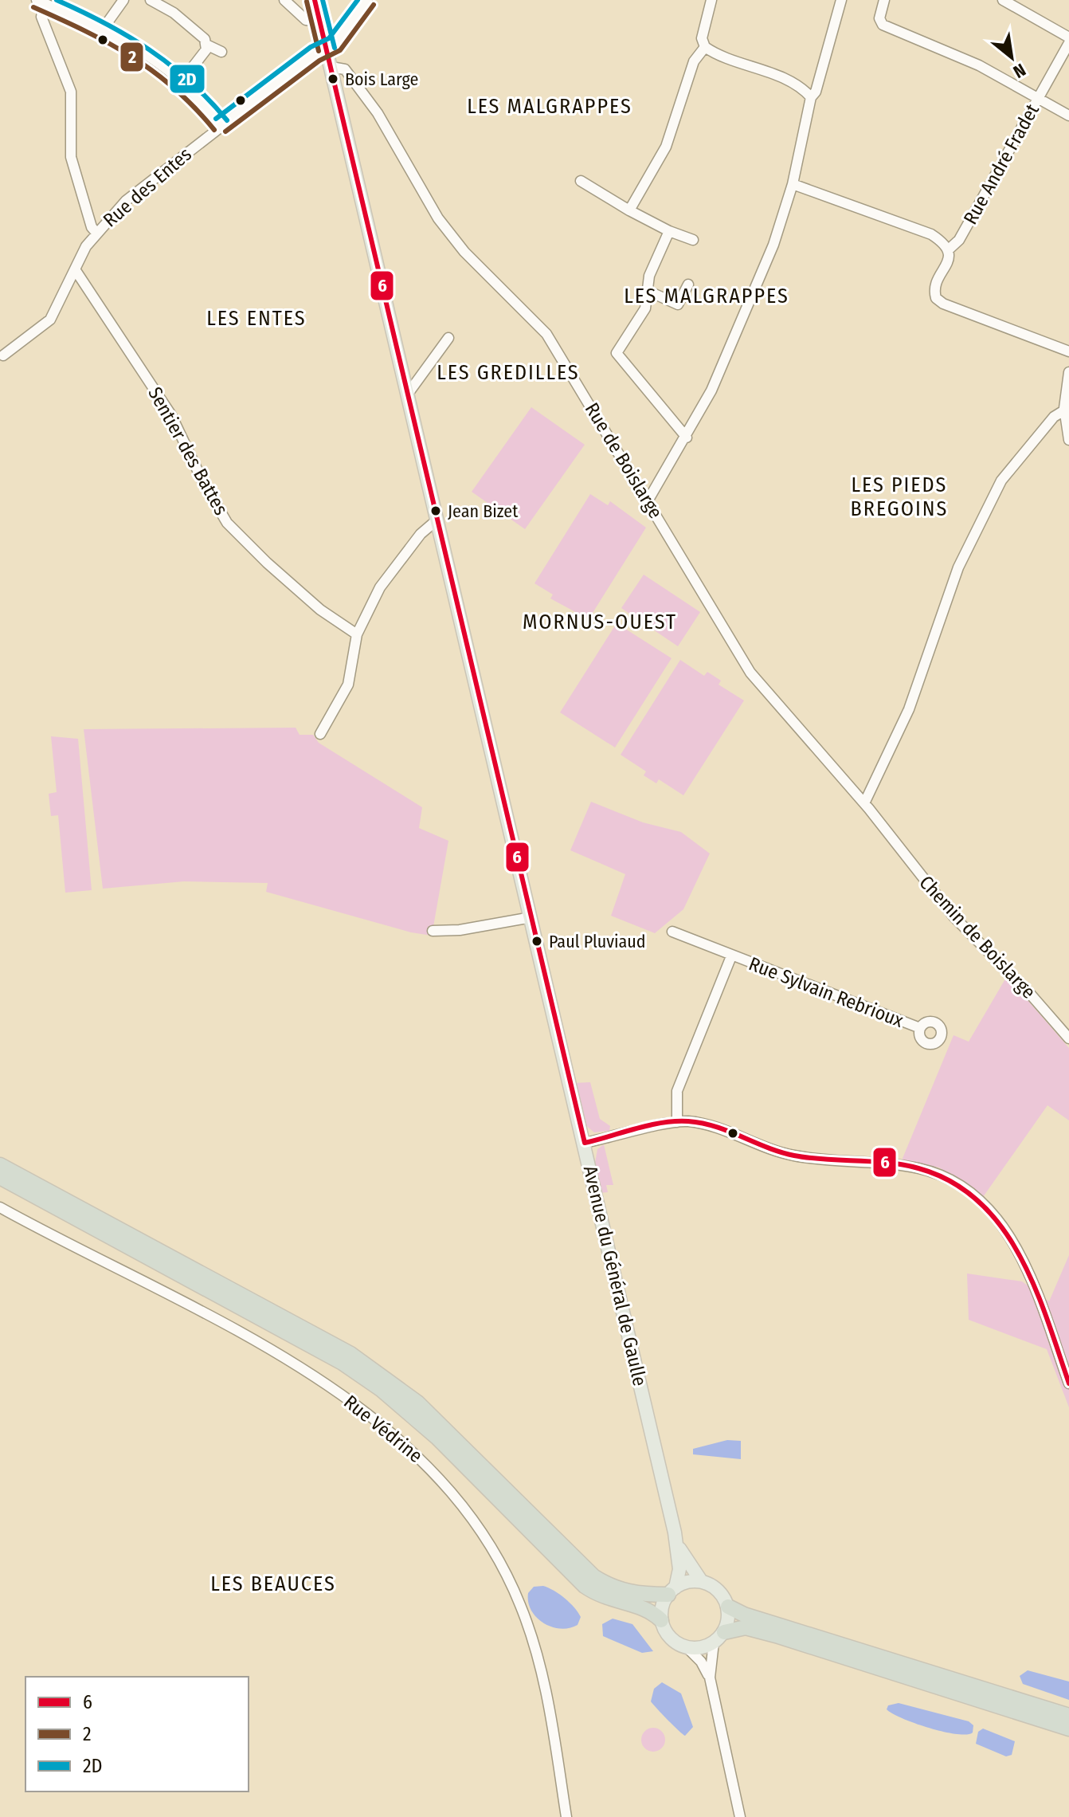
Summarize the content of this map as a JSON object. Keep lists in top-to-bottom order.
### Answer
{
  "streets": {
    "main road": ["Avenue du Général de Gaulle"],
    "street": [
      "Rue André Fradet",
      "Rue des Entes",
      "Sentier des Battes",
      "Rue de Boislarge",
      "Chemin de Boislarge",
      "Rue Sylvain Rebrioux",
      "Rue Védrine"
    ]
  },
  "crossings": [
    ["Rue des Entes", "Sentier des Battes"],
    ["Rue des Entes", "Avenue du Général de Gaulle"],
    ["Rue de Boislarge", "Chemin de Boislarge"],
    ["Rue de Boislarge", "Avenue du Général de Gaulle"]
  ],
  "districts": [
    "LES MALGRAPPES",
    "LES MALGRAPPES",
    "LES ENTES",
    "LES GREDILLES",
    "LES PIEDS BREGOINS",
    "MORNUS-OUEST",
    "LES BEAUCES"
  ],
  "places": ["Bois Large", "Jean Bizet", "Paul Pluviaud"],
  "lines": ["transit line 6", "transit line 2D", "transit line 2"],
  "legend": ["6", "2", "2D"],
  "north": "bottom right"
}
